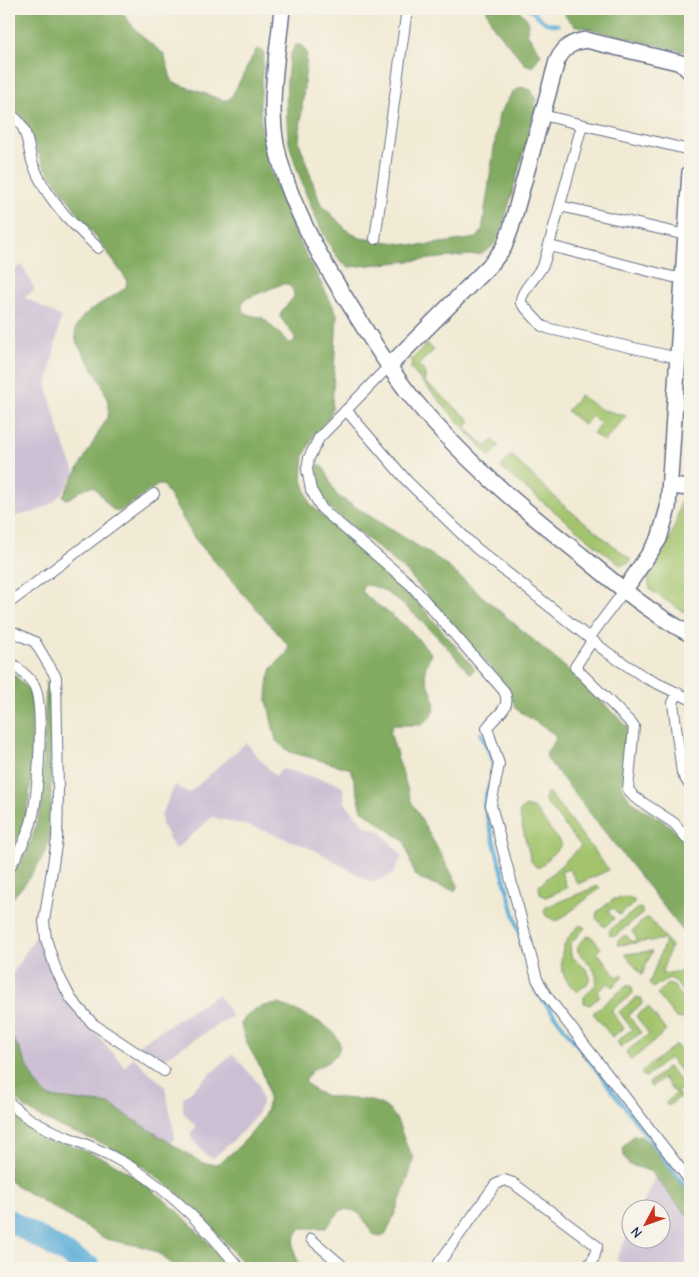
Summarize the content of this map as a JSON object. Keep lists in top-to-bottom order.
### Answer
{
  "north": "bottom left"
}
